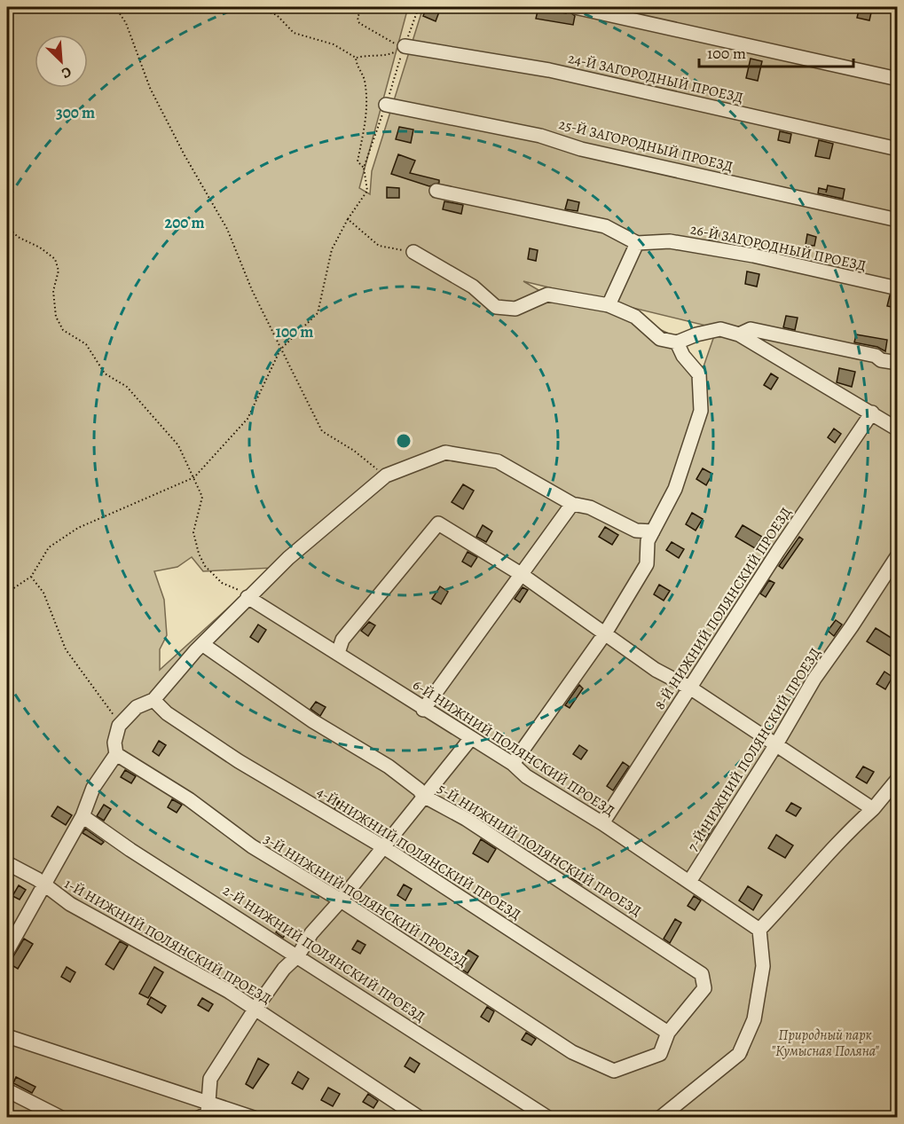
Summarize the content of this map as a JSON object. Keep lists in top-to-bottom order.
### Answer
{
  "streets": {
    "street": [
      "24-Й ЗАГОРОДНЫЙ ПРОЕЗД",
      "25-Й ЗАГОРОДНЫЙ ПРОЕЗД",
      "26-Й ЗАГОРОДНЫЙ ПРОЕЗД",
      "8-Й НИЖНИЙ ПОЛЯНСКИЙ ПРОЕЗД",
      "6-Й НИЖНИЙ ПОЛЯНСКИЙ ПРОЕЗД",
      "7-Й НИЖНИЙ ПОЛЯНСКИЙ ПРОЕЗД",
      "5-Й НИЖНИЙ ПОЛЯНСКИЙ ПРОЕЗД",
      "4-Й НИЖНИЙ ПОЛЯНСКИЙ ПРОЕЗД",
      "3-Й НИЖНИЙ ПОЛЯНСКИЙ ПРОЕЗД",
      "1-Й НИЖНИЙ ПОЛЯНСКИЙ ПРОЕЗД",
      "2-Й НИЖНИЙ ПОЛЯНСКИЙ ПРОЕЗД"
    ]
  },
  "crossings": [
    ["8-Й НИЖНИЙ ПОЛЯНСКИЙ ПРОЕЗД", "6-Й НИЖНИЙ ПОЛЯНСКИЙ ПРОЕЗД"],
    ["6-Й НИЖНИЙ ПОЛЯНСКИЙ ПРОЕЗД", "7-Й НИЖНИЙ ПОЛЯНСКИЙ ПРОЕЗД"],
    ["5-Й НИЖНИЙ ПОЛЯНСКИЙ ПРОЕЗД", "4-Й НИЖНИЙ ПОЛЯНСКИЙ ПРОЕЗД"],
    ["5-Й НИЖНИЙ ПОЛЯНСКИЙ ПРОЕЗД", "3-Й НИЖНИЙ ПОЛЯНСКИЙ ПРОЕЗД"],
    ["4-Й НИЖНИЙ ПОЛЯНСКИЙ ПРОЕЗД", "3-Й НИЖНИЙ ПОЛЯНСКИЙ ПРОЕЗД"]
  ],
  "parks": ["Природный парк \"Кумысная Поляна\""],
  "scale_bar": "100 m",
  "north": "bottom right",
  "rings": ["300 m", "200 m", "100 m"]
}
